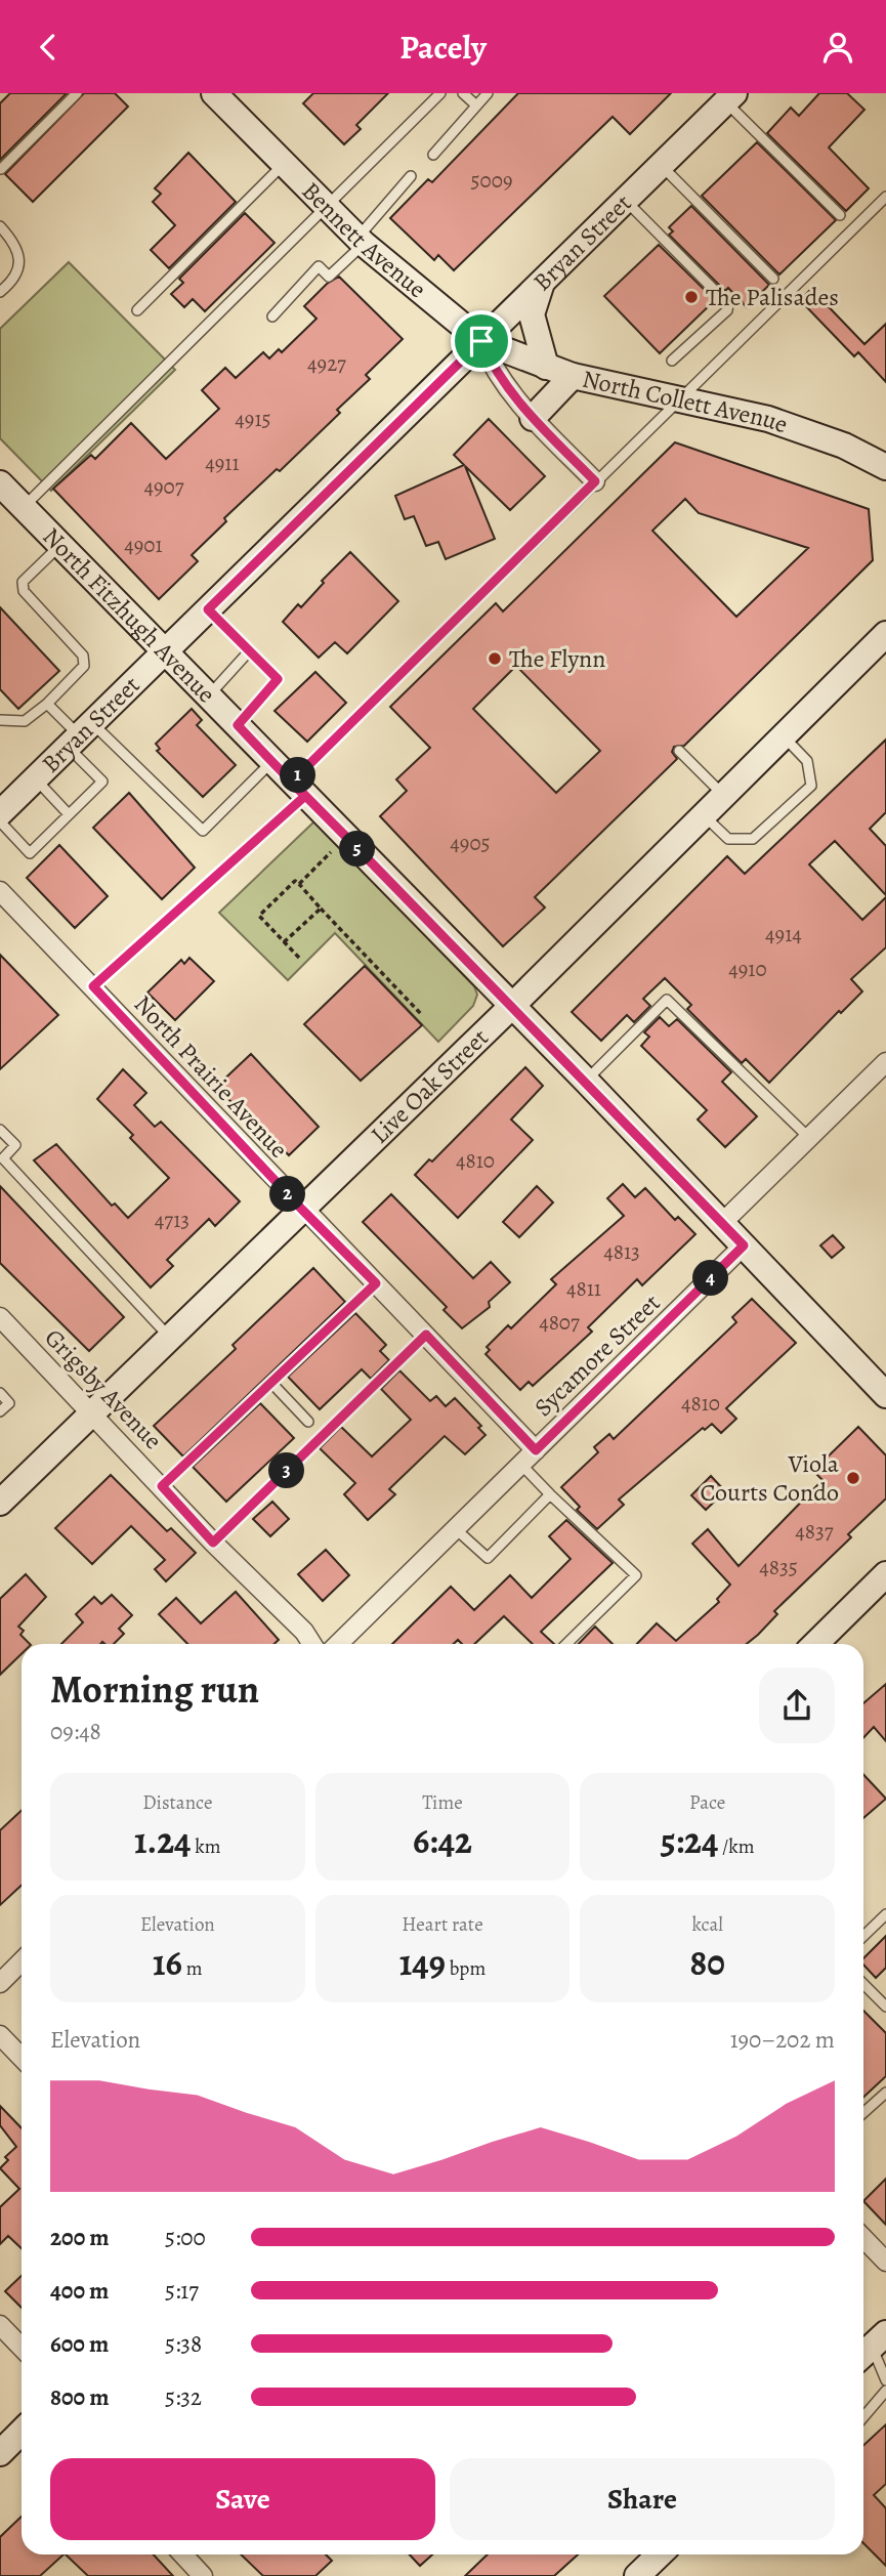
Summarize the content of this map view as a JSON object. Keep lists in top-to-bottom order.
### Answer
{
  "streets": {
    "street": [
      "Bennett Avenue",
      "Bryan Street",
      "North Collett Avenue",
      "North Fitzhugh Avenue",
      "North Prairie Avenue",
      "Live Oak Street",
      "Sycamore Street",
      "Grigsby Avenue"
    ]
  },
  "crossings": [
    ["Bennett Avenue", "Bryan Street"],
    ["Bennett Avenue", "North Collett Avenue"],
    ["Bryan Street", "North Collett Avenue"],
    ["Bryan Street", "North Fitzhugh Avenue"],
    ["North Fitzhugh Avenue", "Live Oak Street"],
    ["North Fitzhugh Avenue", "Sycamore Street"],
    ["North Prairie Avenue", "Live Oak Street"],
    ["North Prairie Avenue", "Sycamore Street"],
    ["Live Oak Street", "Grigsby Avenue"]
  ],
  "places": ["The Palisades", "The Flynn", "Viola Courts Condo"],
  "house_numbers": [
    "5009",
    "4927",
    "4915",
    "4911",
    "4907",
    "4901",
    "4905",
    "4914",
    "4910",
    "4810",
    "4713",
    "4813",
    "4811",
    "4807",
    "4810",
    "4837",
    "4835"
  ],
  "page": {
    "header": "Pacely",
    "pins": [
      "1",
      "5",
      "2",
      "4",
      "3"
    ],
    "heading": ["Morning run", "09:48"],
    "stats": [
      ["Distance", "1.24 km"],
      ["Time", "6:42"],
      ["Pace", "5:24 /km"],
      ["Elevation", "16 m"],
      ["Heart rate", "149 bpm"],
      ["kcal", "80"]
    ],
    "chart": ["Elevation", "190–202 m"],
    "list": [
      {
        "name": "200 m",
        "note": "5:00"
      },
      {
        "name": "400 m",
        "note": "5:17"
      },
      {
        "name": "600 m",
        "note": "5:38"
      },
      {
        "name": "800 m",
        "note": "5:32"
      }
    ],
    "buttons": ["Save", "Share"]
  }
}
